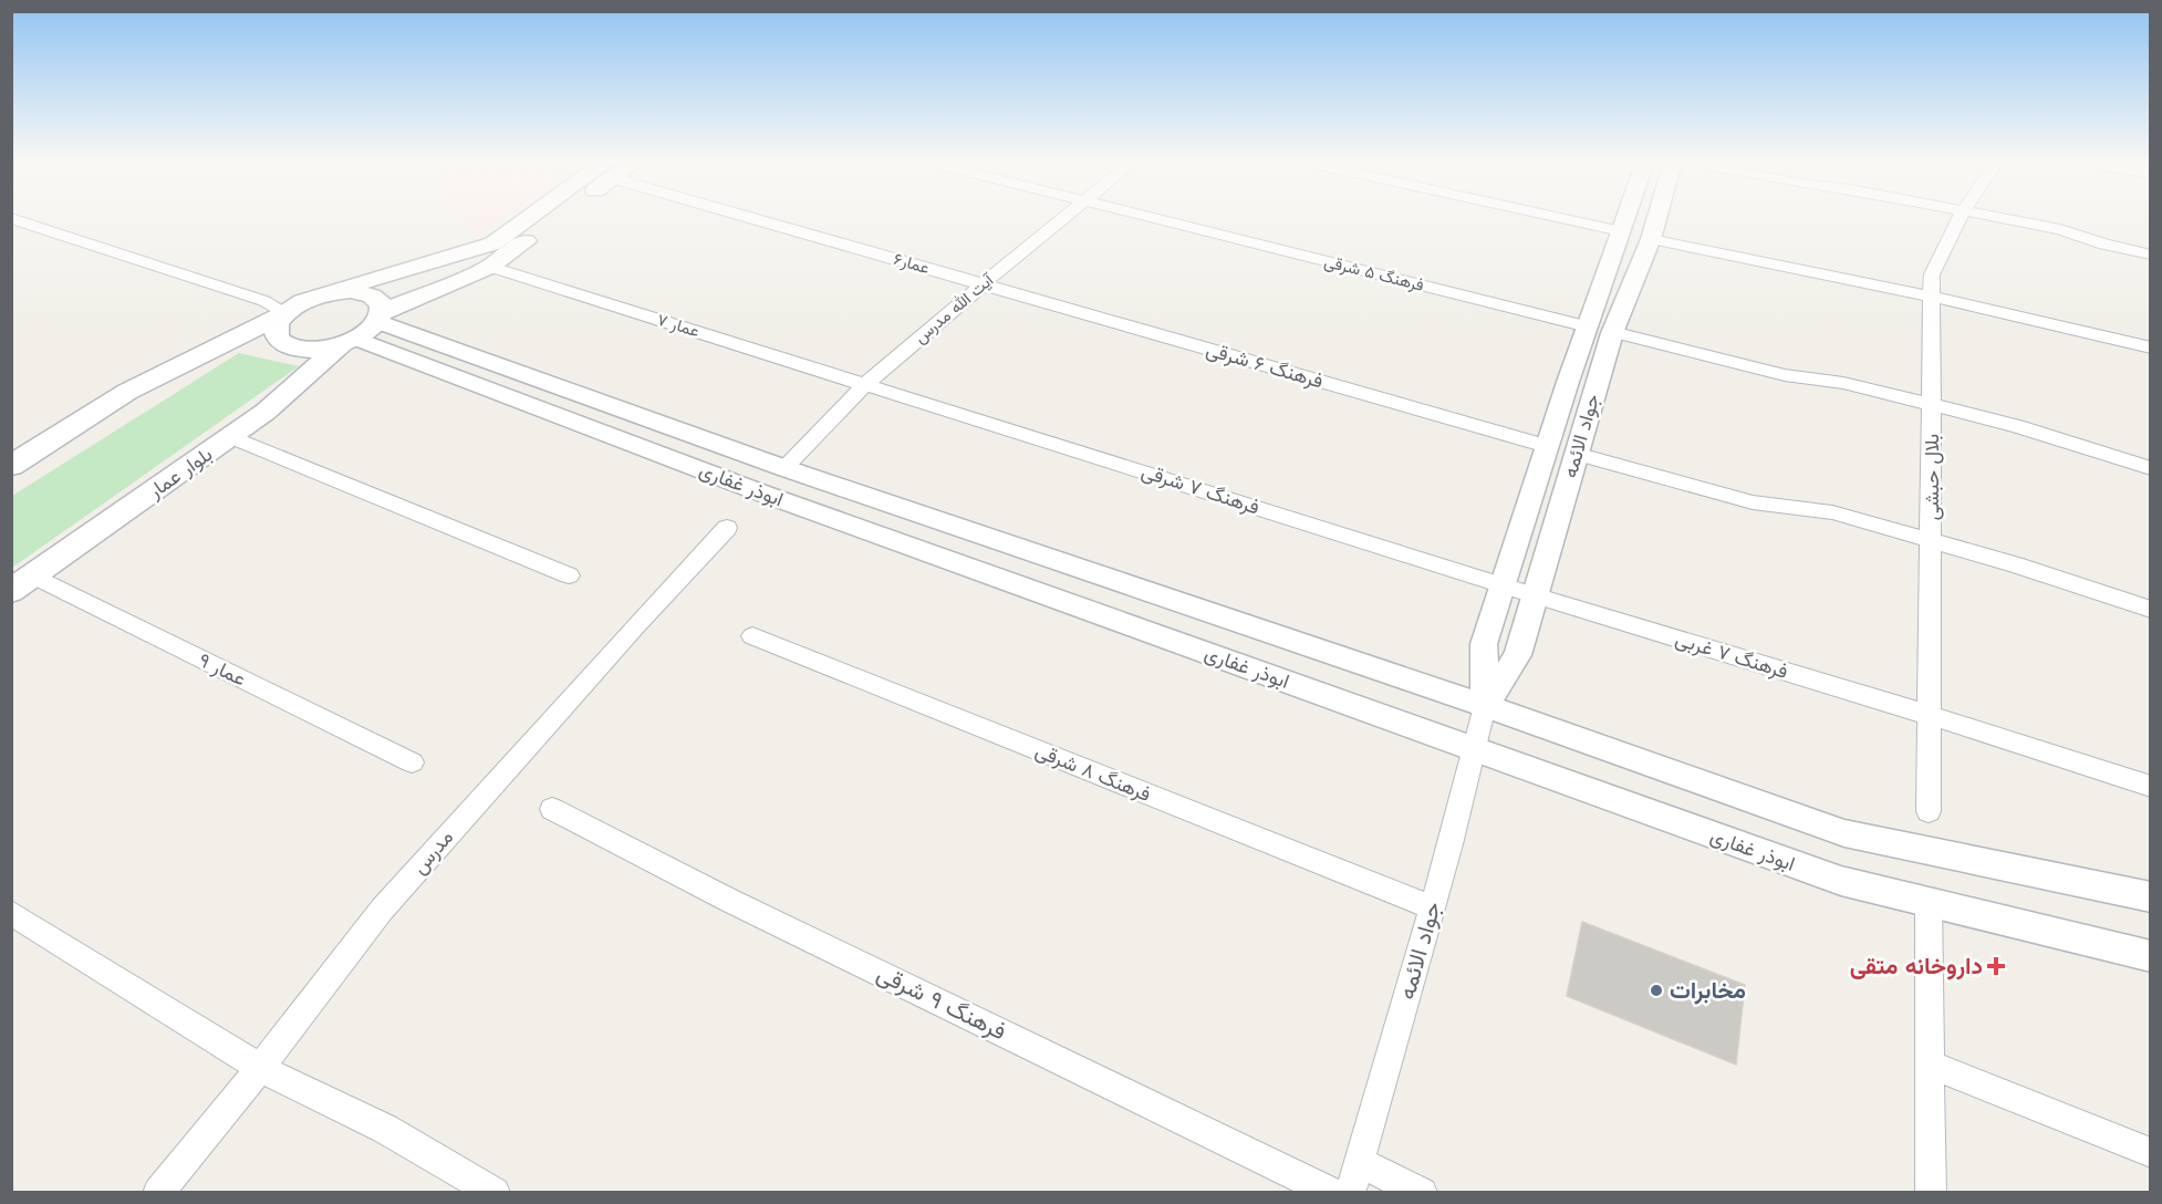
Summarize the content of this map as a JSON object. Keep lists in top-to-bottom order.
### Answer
{
  "streets": {
    "main road": ["بلوار عمار"],
    "street": [
      "عمار۶",
      "فرهنگ ۵ شرقی",
      "آیت الله مدرس",
      "عمار ۷",
      "فرهنگ ۶ شرقی",
      "جواد الائمه",
      "بلال حبشی",
      "ابوذر غفاری",
      "فرهنگ ۷ شرقی",
      "فرهنگ ۷ غربی",
      "عمار ۹",
      "فرهنگ ۸ شرقی",
      "مدرس",
      "فرهنگ ۹ شرقی"
    ]
  },
  "crossings": [
    ["عمار۶", "آیت الله مدرس"],
    ["عمار۶", "فرهنگ ۶ شرقی"],
    ["فرهنگ ۵ شرقی", "جواد الائمه"],
    ["آیت الله مدرس", "عمار ۷"],
    ["آیت الله مدرس", "فرهنگ ۶ شرقی"],
    ["آیت الله مدرس", "ابوذر غفاری"],
    ["آیت الله مدرس", "فرهنگ ۷ شرقی"],
    ["عمار ۷", "بلوار عمار"],
    ["عمار ۷", "فرهنگ ۷ شرقی"],
    ["فرهنگ ۶ شرقی", "جواد الائمه"],
    ["جواد الائمه", "ابوذر غفاری"],
    ["جواد الائمه", "فرهنگ ۷ شرقی"],
    ["جواد الائمه", "فرهنگ ۷ غربی"],
    ["جواد الائمه", "فرهنگ ۸ شرقی"],
    ["بلوار عمار", "ابوذر غفاری"],
    ["بلوار عمار", "عمار ۹"],
    ["بلال حبشی", "فرهنگ ۷ غربی"],
    ["فرهنگ ۷ شرقی", "فرهنگ ۷ غربی"]
  ],
  "places": {
    "health": ["داروخانه متقی"],
    "other": ["مخابرات"]
  }
}
